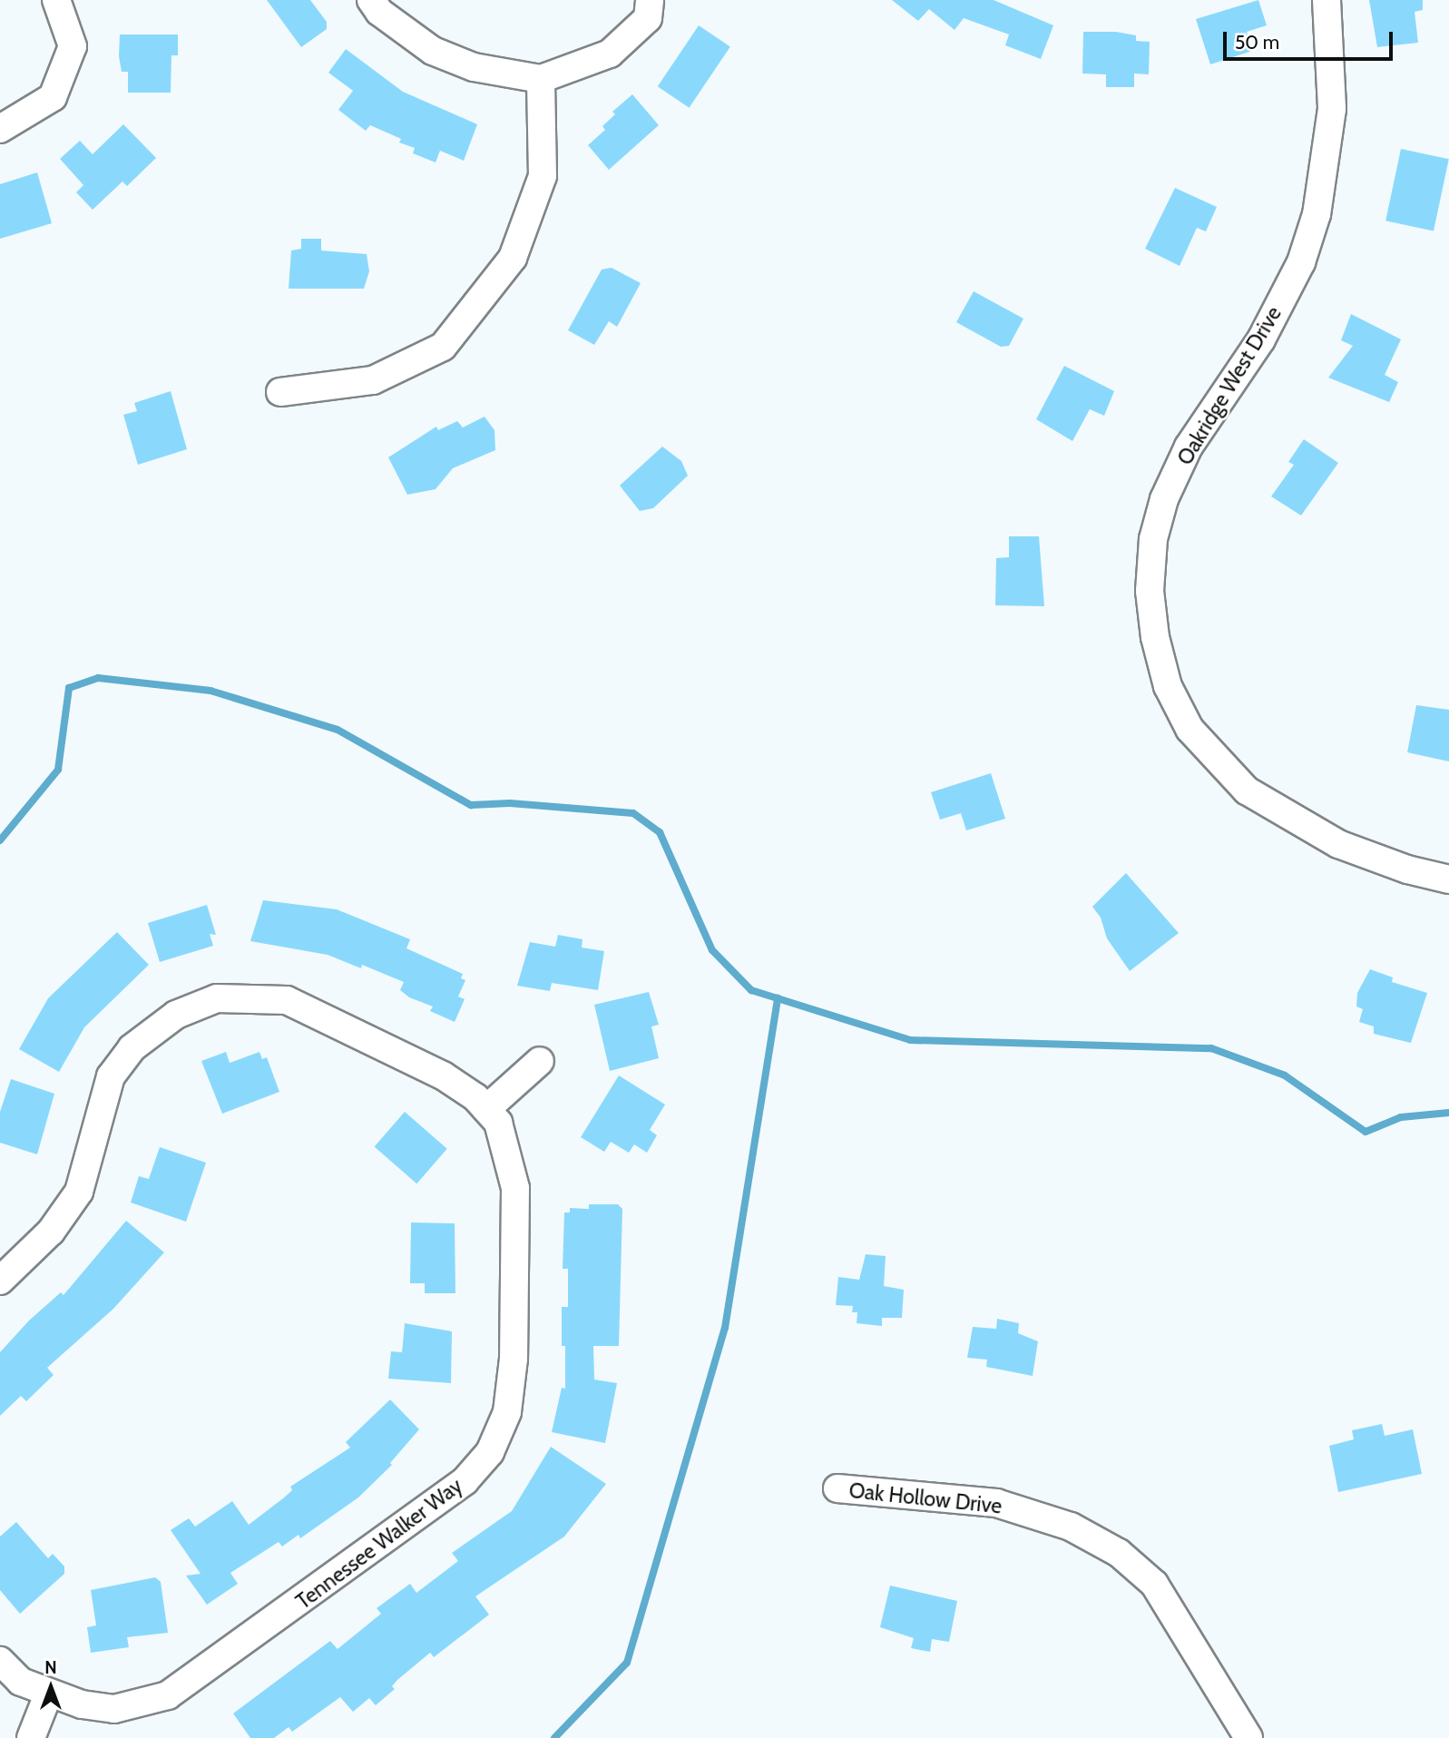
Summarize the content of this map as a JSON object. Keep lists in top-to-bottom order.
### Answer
{
  "streets": {
    "street": ["Oakridge West Drive", "Oak Hollow Drive", "Tennessee Walker Way"]
  },
  "scale_bar": "50 m",
  "north": "top"
}
